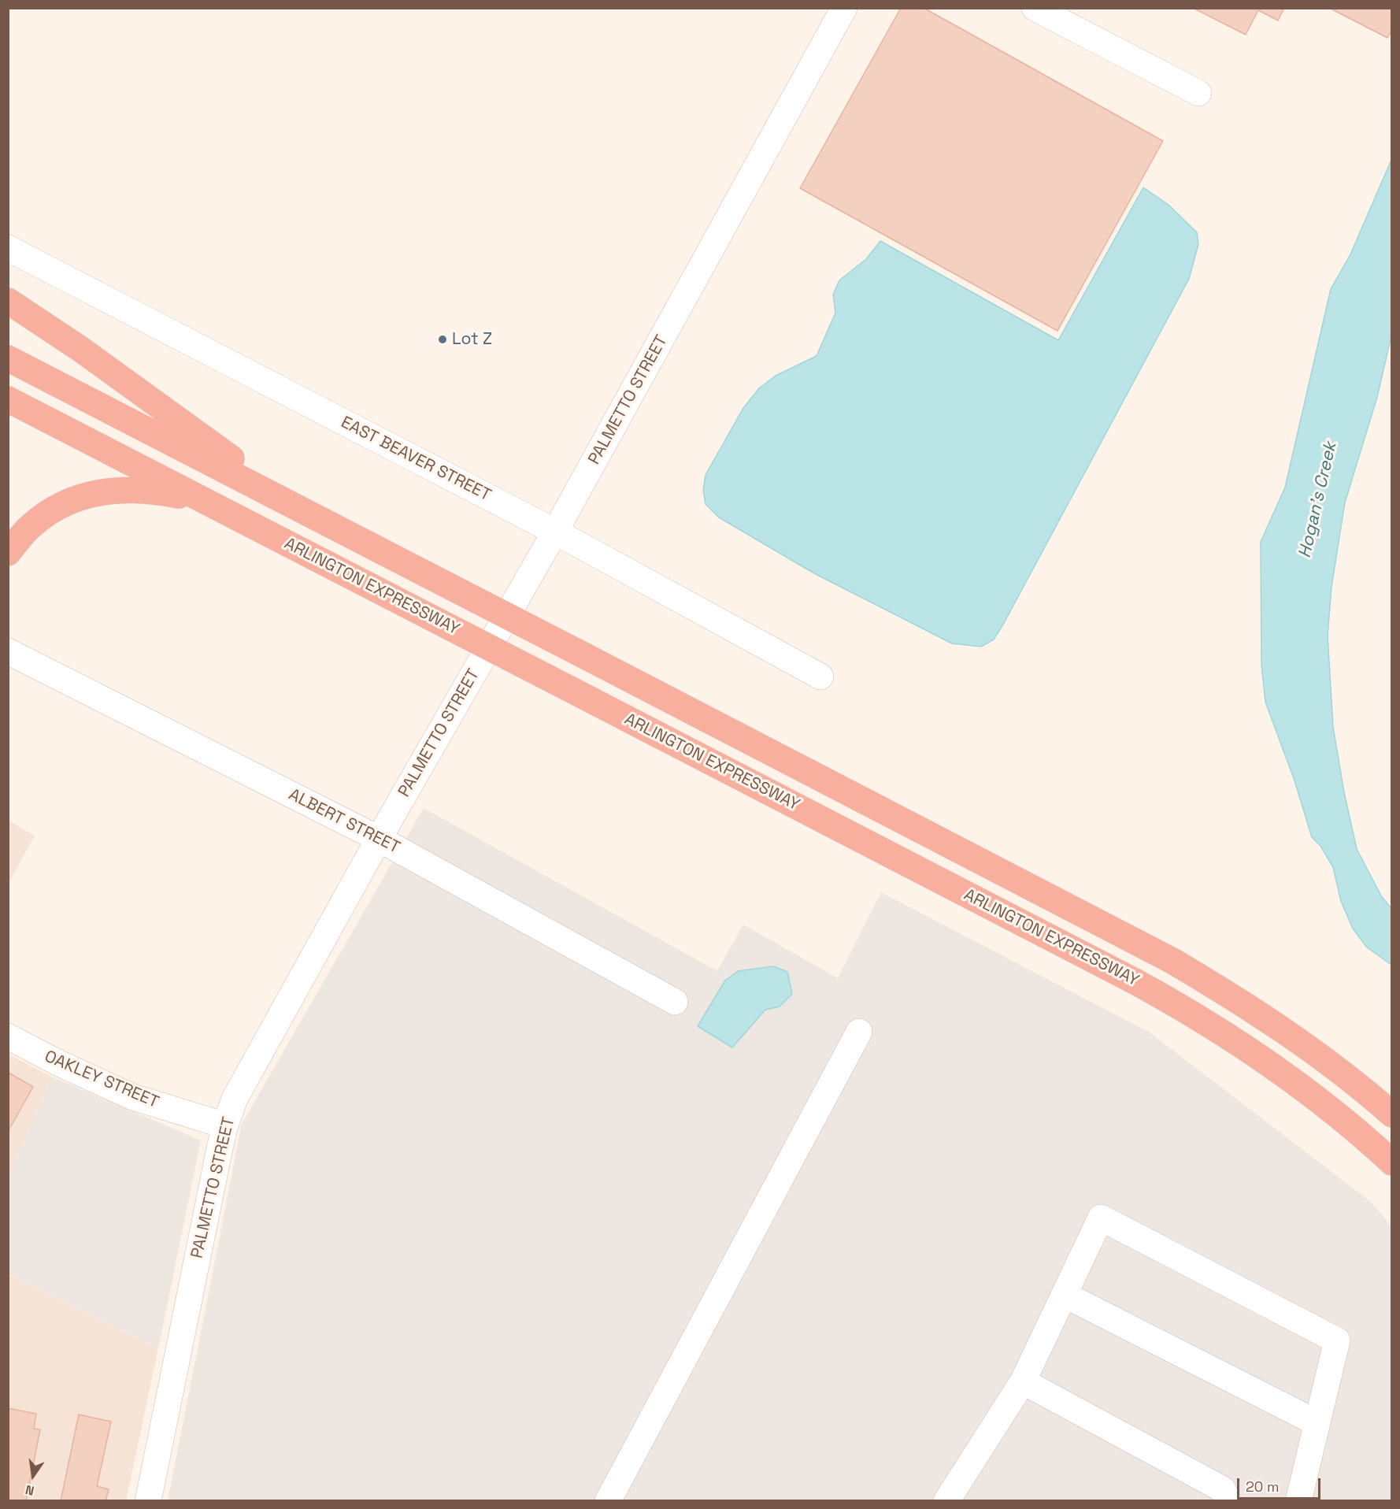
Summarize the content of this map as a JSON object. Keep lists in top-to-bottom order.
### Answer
{
  "streets": {
    "highway": ["ARLINGTON EXPRESSWAY"],
    "street": [
      "PALMETTO STREET",
      "EAST BEAVER STREET",
      "ALBERT STREET",
      "OAKLEY STREET"
    ]
  },
  "crossings": [
    ["PALMETTO STREET", "EAST BEAVER STREET"],
    ["PALMETTO STREET", "ALBERT STREET"],
    ["PALMETTO STREET", "OAKLEY STREET"]
  ],
  "water": ["Hogan's Creek"],
  "places": ["Lot Z"],
  "scale_bar": "20 m",
  "north": "bottom"
}
